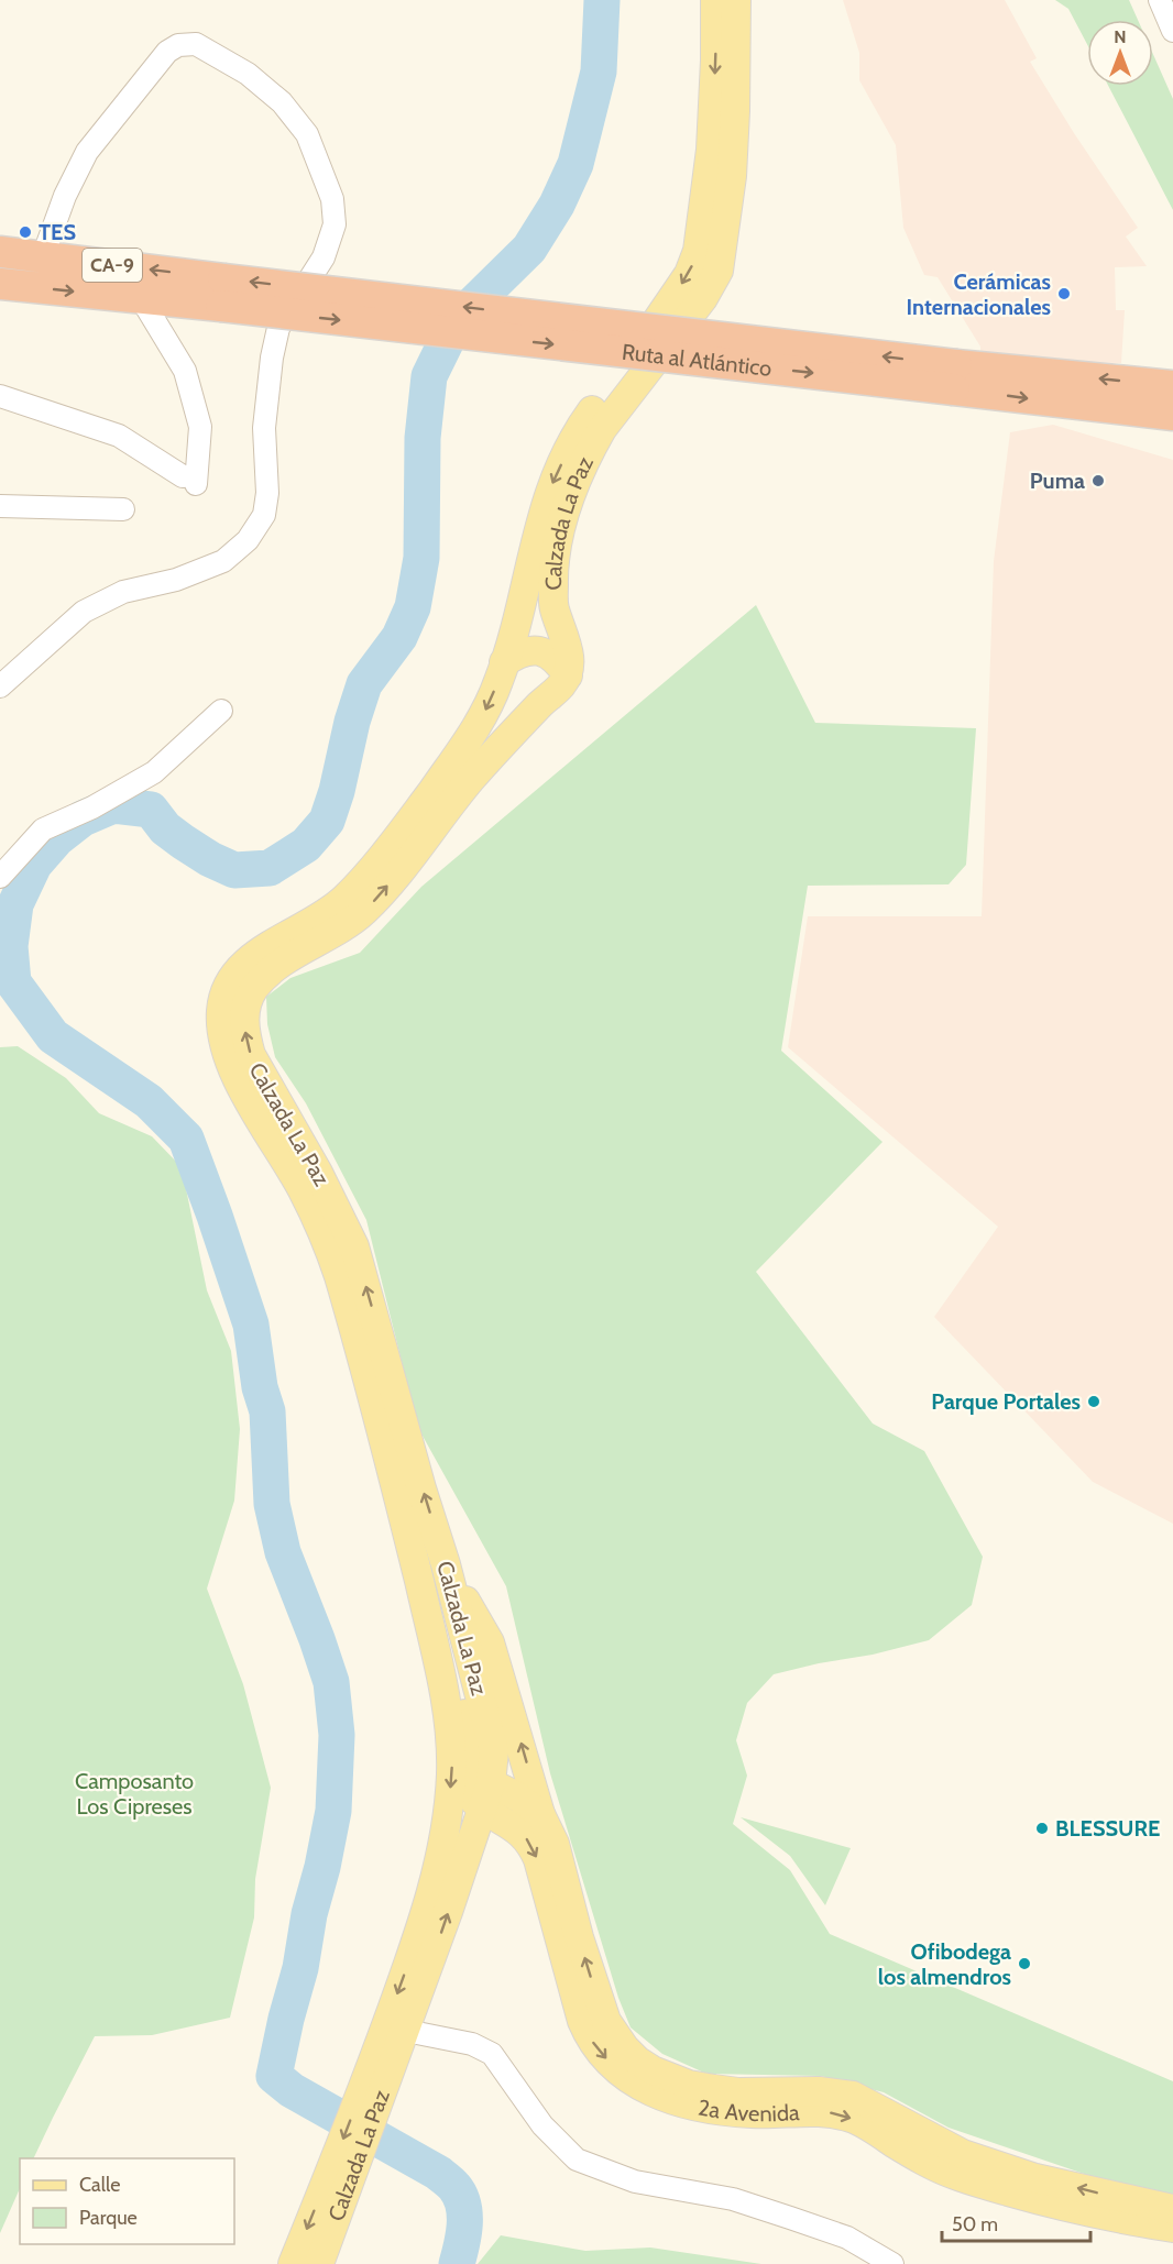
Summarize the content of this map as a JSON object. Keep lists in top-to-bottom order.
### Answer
{
  "streets": {
    "highway": ["CA-9", "Ruta al Atlántico"],
    "main road": ["Calzada La Paz", "2a Avenida"]
  },
  "crossings": [
    ["CA-9", "Ruta al Atlántico"],
    ["Calzada La Paz", "2a Avenida"]
  ],
  "parks": ["Camposanto Los Cipreses"],
  "places": [
    "TES",
    "Cerámicas Internacionales",
    "Puma",
    "Parque Portales",
    "BLESSURE",
    "Ofibodega los almendros"
  ],
  "legend": ["Calle", "Parque"],
  "scale_bar": "50 m",
  "north": "top"
}
